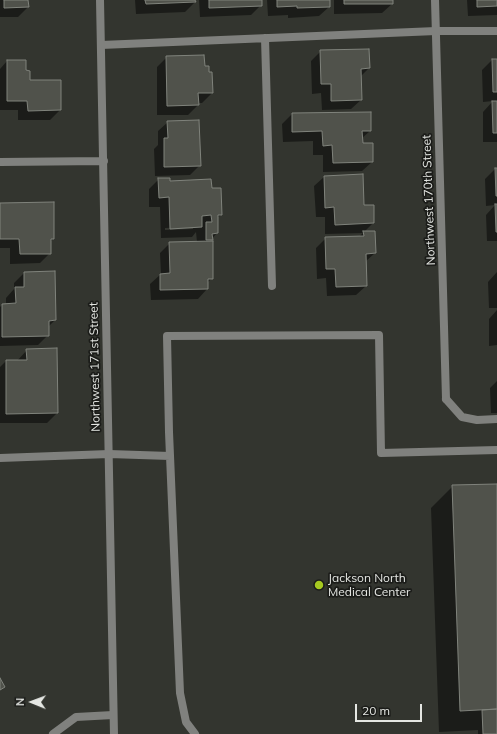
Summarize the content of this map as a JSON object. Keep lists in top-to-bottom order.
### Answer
{
  "streets": {
    "street": ["Northwest 170th Street", "Northwest 171st Street"]
  },
  "places": ["Jackson North Medical Center"],
  "scale_bar": "20 m",
  "north": "left"
}
